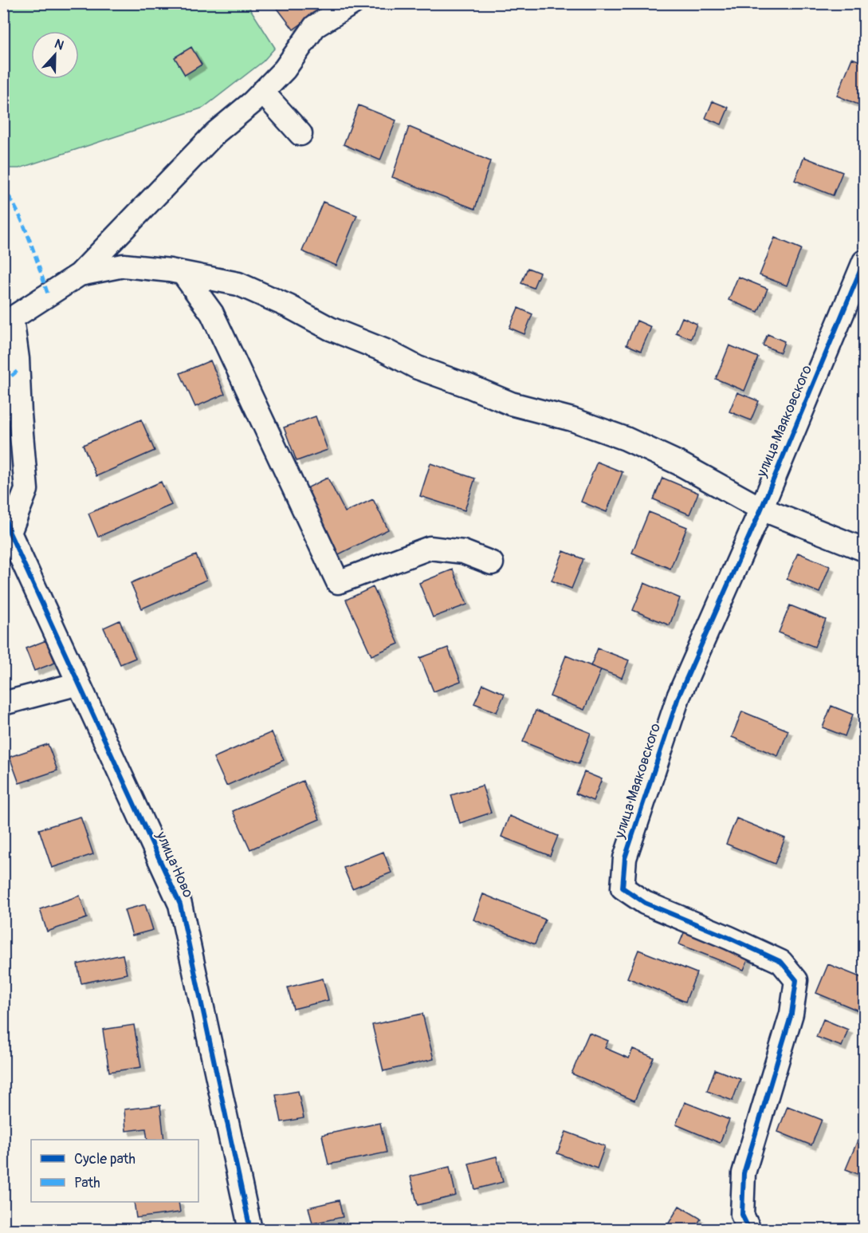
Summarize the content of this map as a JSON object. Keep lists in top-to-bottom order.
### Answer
{
  "streets": {
    "street": ["улица Маяковского", "улица Ново"]
  },
  "legend": ["Cycle path", "Path"],
  "north": "top"
}
